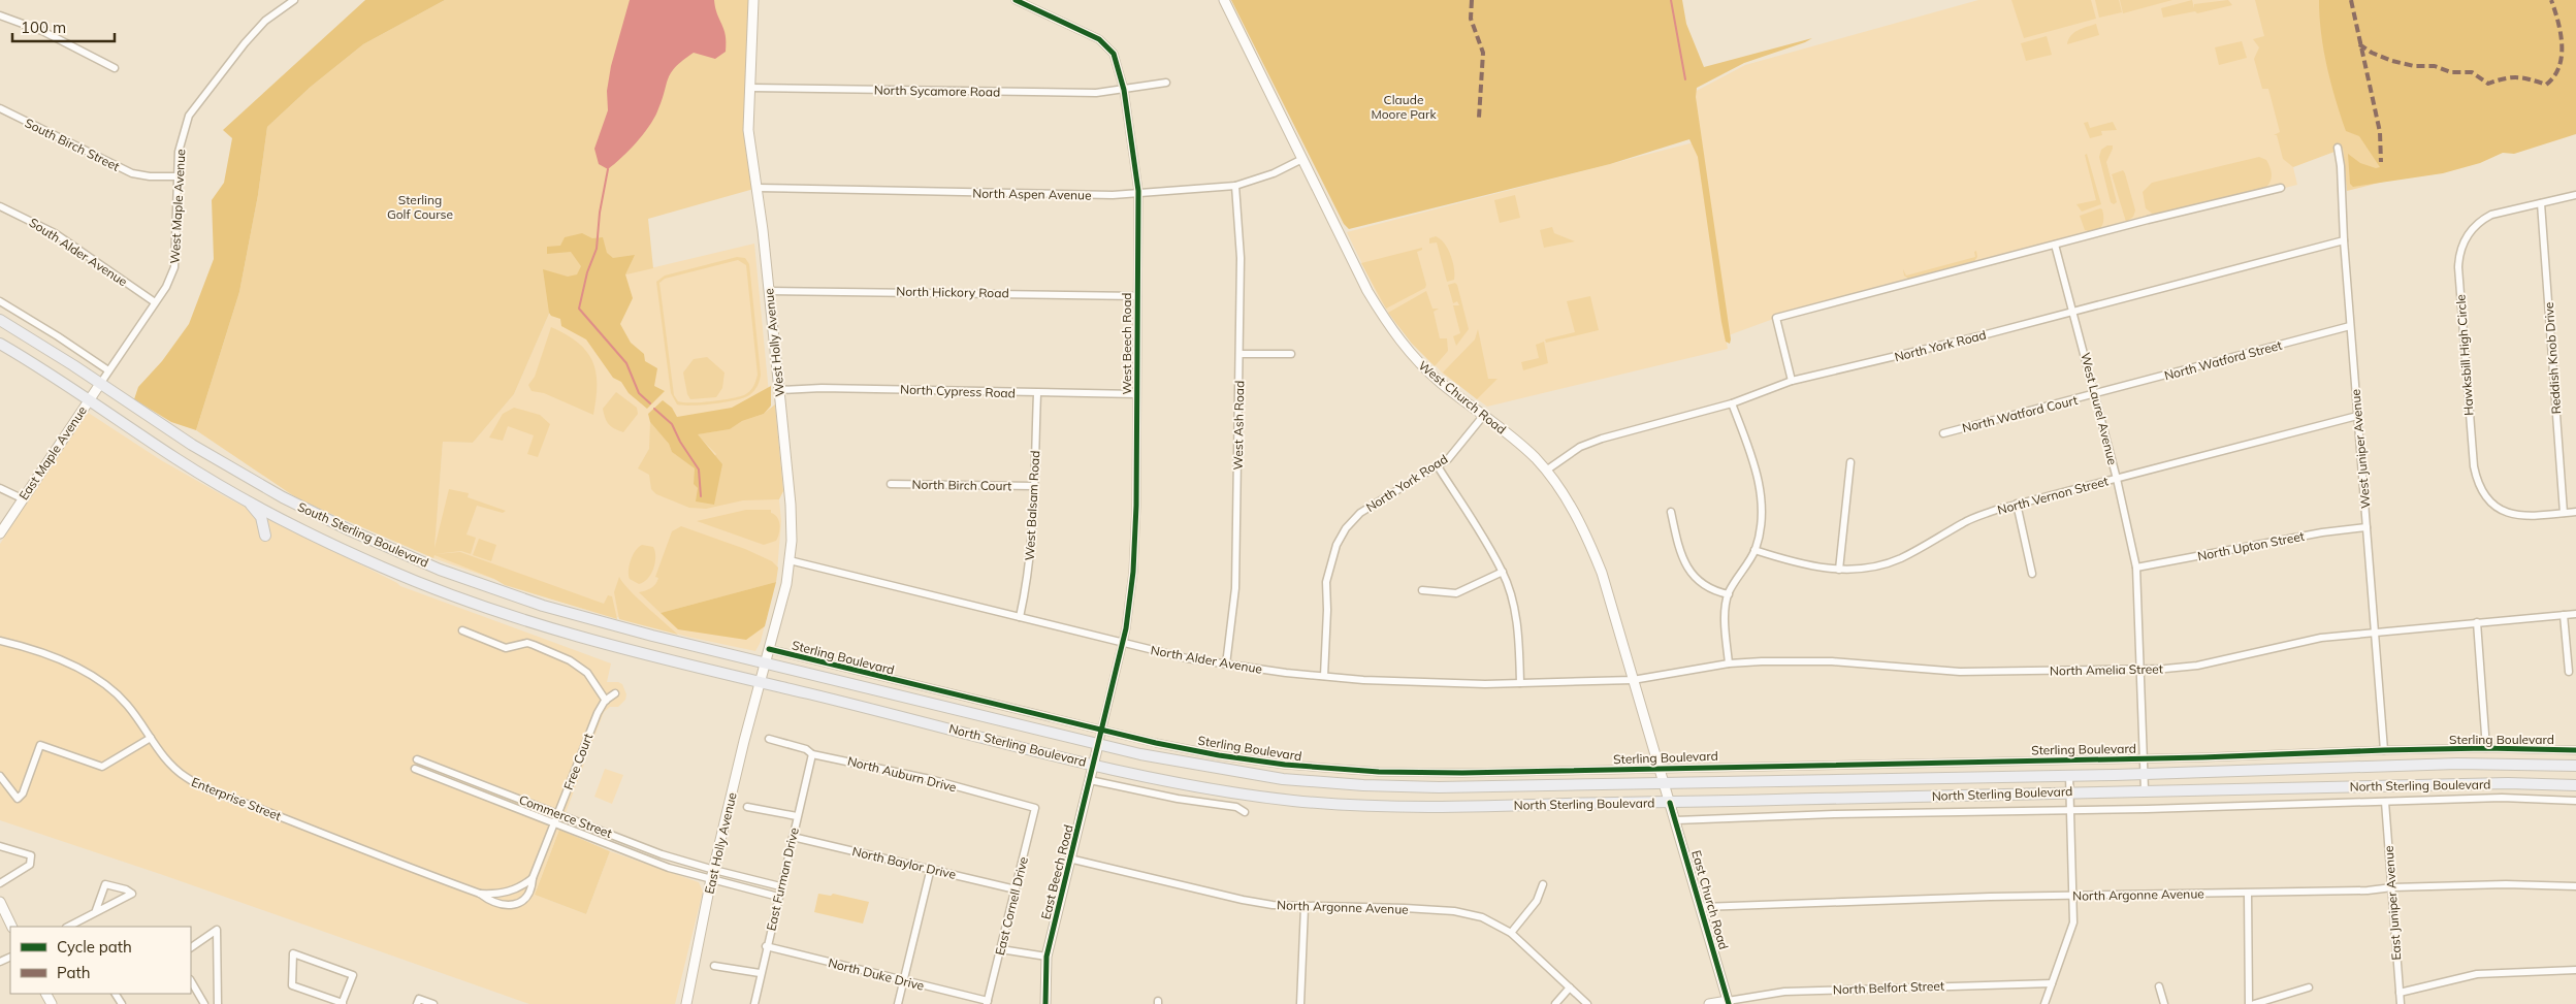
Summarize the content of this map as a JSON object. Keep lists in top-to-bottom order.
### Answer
{
  "streets": {
    "main road": ["South Sterling Boulevard", "North Sterling Boulevard"],
    "street": [
      "North Sycamore Road",
      "South Birch Street",
      "North Aspen Avenue",
      "West Maple Avenue",
      "South Alder Avenue",
      "North Hickory Road",
      "West Holly Avenue",
      "West Beech Road",
      "North York Road",
      "Hawksbill High Circle",
      "Reddish Knob Drive",
      "North Watford Street",
      "North Cypress Road",
      "West Church Road",
      "West Laurel Avenue",
      "North Watford Court",
      "West Ash Road",
      "West Juniper Avenue",
      "East Maple Avenue",
      "North Birch Court",
      "North Vernon Street",
      "West Balsam Road",
      "North Upton Street",
      "Sterling Boulevard",
      "North Alder Avenue",
      "North Amelia Street",
      "Free Court",
      "North Auburn Drive",
      "Enterprise Street",
      "Commerce Street",
      "East Holly Avenue",
      "North Baylor Drive",
      "East Beech Road",
      "East Furman Drive",
      "North Argonne Avenue",
      "East Church Road",
      "East Juniper Avenue",
      "East Cornell Drive",
      "North Duke Drive",
      "North Belfort Street"
    ]
  },
  "crossings": [
    ["North Sycamore Road", "West Holly Avenue"],
    ["North Sycamore Road", "West Beech Road"],
    ["South Birch Street", "West Maple Avenue"],
    ["North Aspen Avenue", "West Holly Avenue"],
    ["North Aspen Avenue", "West Beech Road"],
    ["North Aspen Avenue", "West Church Road"],
    ["North Aspen Avenue", "West Ash Road"],
    ["West Maple Avenue", "South Alder Avenue"],
    ["West Maple Avenue", "East Maple Avenue"],
    ["West Maple Avenue", "South Sterling Boulevard"],
    ["North Hickory Road", "West Holly Avenue"],
    ["North Hickory Road", "West Beech Road"],
    ["West Holly Avenue", "North Cypress Road"],
    ["West Holly Avenue", "South Sterling Boulevard"],
    ["West Holly Avenue", "Sterling Boulevard"],
    ["West Holly Avenue", "North Alder Avenue"],
    ["West Holly Avenue", "North Sterling Boulevard"],
    ["West Holly Avenue", "East Holly Avenue"],
    ["West Beech Road", "North Cypress Road"],
    ["West Beech Road", "Sterling Boulevard"],
    ["West Beech Road", "North Alder Avenue"],
    ["West Beech Road", "North Sterling Boulevard"],
    ["West Beech Road", "East Beech Road"],
    ["North York Road", "West Church Road"],
    ["North York Road", "West Laurel Avenue"],
    ["North York Road", "West Juniper Avenue"],
    ["North York Road", "North Alder Avenue"],
    ["Hawksbill High Circle", "Reddish Knob Drive"],
    ["North Watford Street", "West Laurel Avenue"],
    ["North Watford Street", "North Watford Court"],
    ["North Watford Street", "West Juniper Avenue"],
    ["North Cypress Road", "West Balsam Road"],
    ["West Church Road", "Sterling Boulevard"],
    ["West Church Road", "North Alder Avenue"],
    ["West Church Road", "North Amelia Street"],
    ["West Church Road", "North Sterling Boulevard"],
    ["West Church Road", "East Church Road"],
    ["West Laurel Avenue", "North Watford Court"],
    ["West Laurel Avenue", "North Vernon Street"],
    ["West Laurel Avenue", "North Upton Street"],
    ["West Laurel Avenue", "Sterling Boulevard"],
    ["West Laurel Avenue", "North Amelia Street"],
    ["West Laurel Avenue", "North Sterling Boulevard"],
    ["West Ash Road", "North Alder Avenue"],
    ["West Juniper Avenue", "North Vernon Street"],
    ["West Juniper Avenue", "North Upton Street"],
    ["West Juniper Avenue", "Sterling Boulevard"],
    ["West Juniper Avenue", "North Amelia Street"],
    ["East Maple Avenue", "South Sterling Boulevard"],
    ["North Birch Court", "West Balsam Road"],
    ["West Balsam Road", "North Alder Avenue"],
    ["South Sterling Boulevard", "North Sterling Boulevard"],
    ["South Sterling Boulevard", "East Holly Avenue"],
    ["North Alder Avenue", "North Amelia Street"],
    ["North Sterling Boulevard", "East Holly Avenue"],
    ["North Sterling Boulevard", "East Beech Road"],
    ["North Sterling Boulevard", "East Church Road"],
    ["Free Court", "Enterprise Street"],
    ["Free Court", "Commerce Street"],
    ["North Auburn Drive", "East Furman Drive"],
    ["North Auburn Drive", "East Cornell Drive"],
    ["Enterprise Street", "Commerce Street"],
    ["Commerce Street", "East Holly Avenue"],
    ["North Baylor Drive", "East Furman Drive"],
    ["North Baylor Drive", "East Cornell Drive"],
    ["East Beech Road", "North Argonne Avenue"],
    ["East Furman Drive", "North Duke Drive"],
    ["North Argonne Avenue", "East Church Road"],
    ["North Argonne Avenue", "East Juniper Avenue"],
    ["East Church Road", "North Belfort Street"],
    ["East Cornell Drive", "North Duke Drive"]
  ],
  "parks": ["Claude Moore Park", "Sterling Golf Course"],
  "legend": ["Cycle path", "Path"],
  "scale_bar": "100 m"
}
